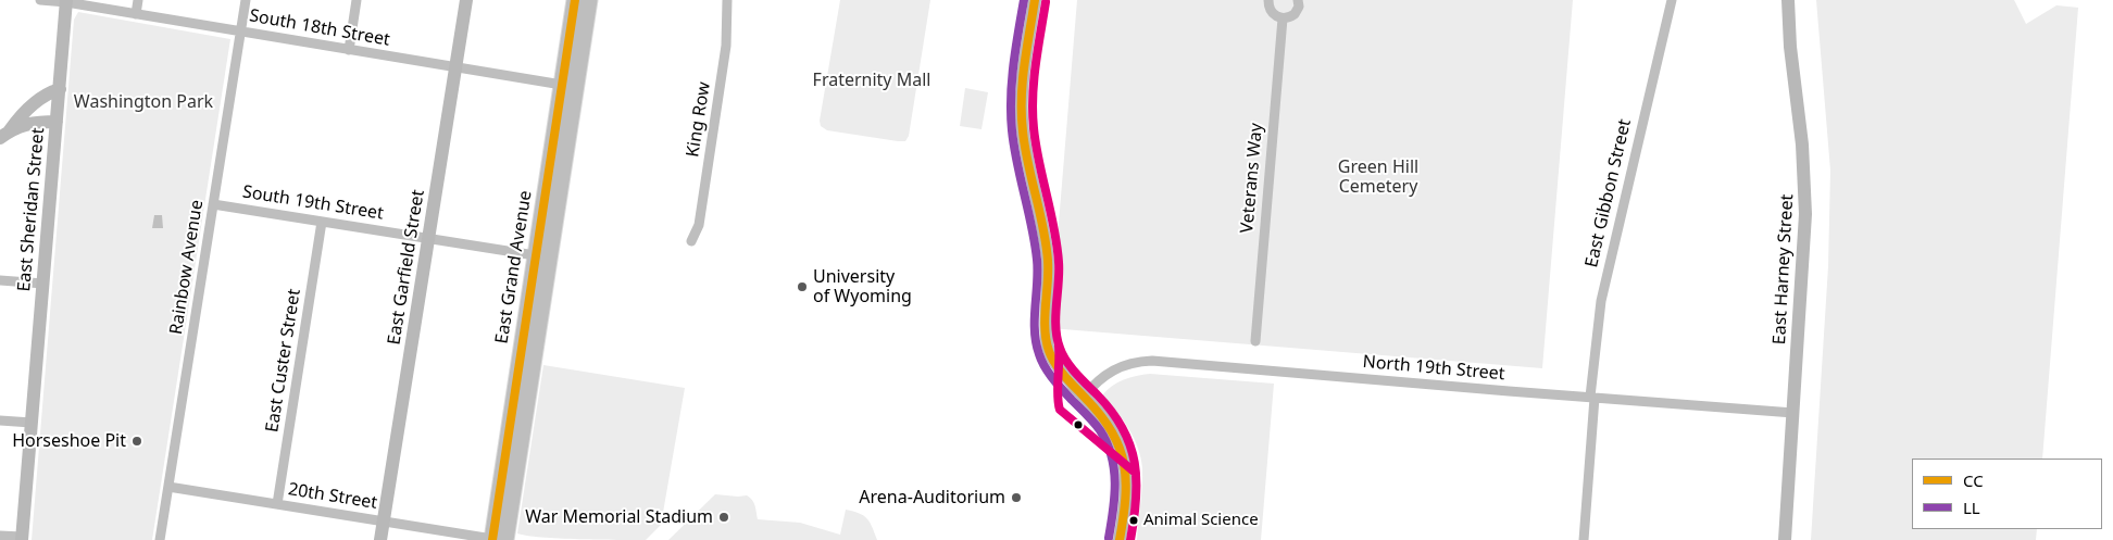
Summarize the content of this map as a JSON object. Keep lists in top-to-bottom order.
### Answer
{
  "streets": {
    "main road": ["East Grand Avenue"],
    "street": [
      "South 18th Street",
      "King Row",
      "Veterans Way",
      "East Gibbon Street",
      "South 19th Street",
      "East Sheridan Street",
      "Rainbow Avenue",
      "East Garfield Street",
      "East Harney Street",
      "East Custer Street",
      "North 19th Street",
      "20th Street"
    ]
  },
  "crossings": [
    ["South 18th Street", "East Sheridan Street"],
    ["South 18th Street", "Rainbow Avenue"],
    ["South 18th Street", "East Garfield Street"],
    ["South 18th Street", "East Grand Avenue"],
    ["East Gibbon Street", "North 19th Street"],
    ["South 19th Street", "Rainbow Avenue"],
    ["South 19th Street", "East Garfield Street"],
    ["South 19th Street", "East Grand Avenue"],
    ["South 19th Street", "East Custer Street"],
    ["Rainbow Avenue", "20th Street"],
    ["East Garfield Street", "20th Street"],
    ["East Grand Avenue", "20th Street"],
    ["East Harney Street", "North 19th Street"],
    ["East Custer Street", "20th Street"]
  ],
  "parks": ["Fraternity Mall", "Washington Park", "Green Hill Cemetery"],
  "places": [
    "University of Wyoming",
    "Horseshoe Pit",
    "Arena-Auditorium",
    "War Memorial Stadium",
    "Animal Science"
  ],
  "lines": ["transit line CC", "transit line LL"],
  "legend": ["CC", "LL"]
}
